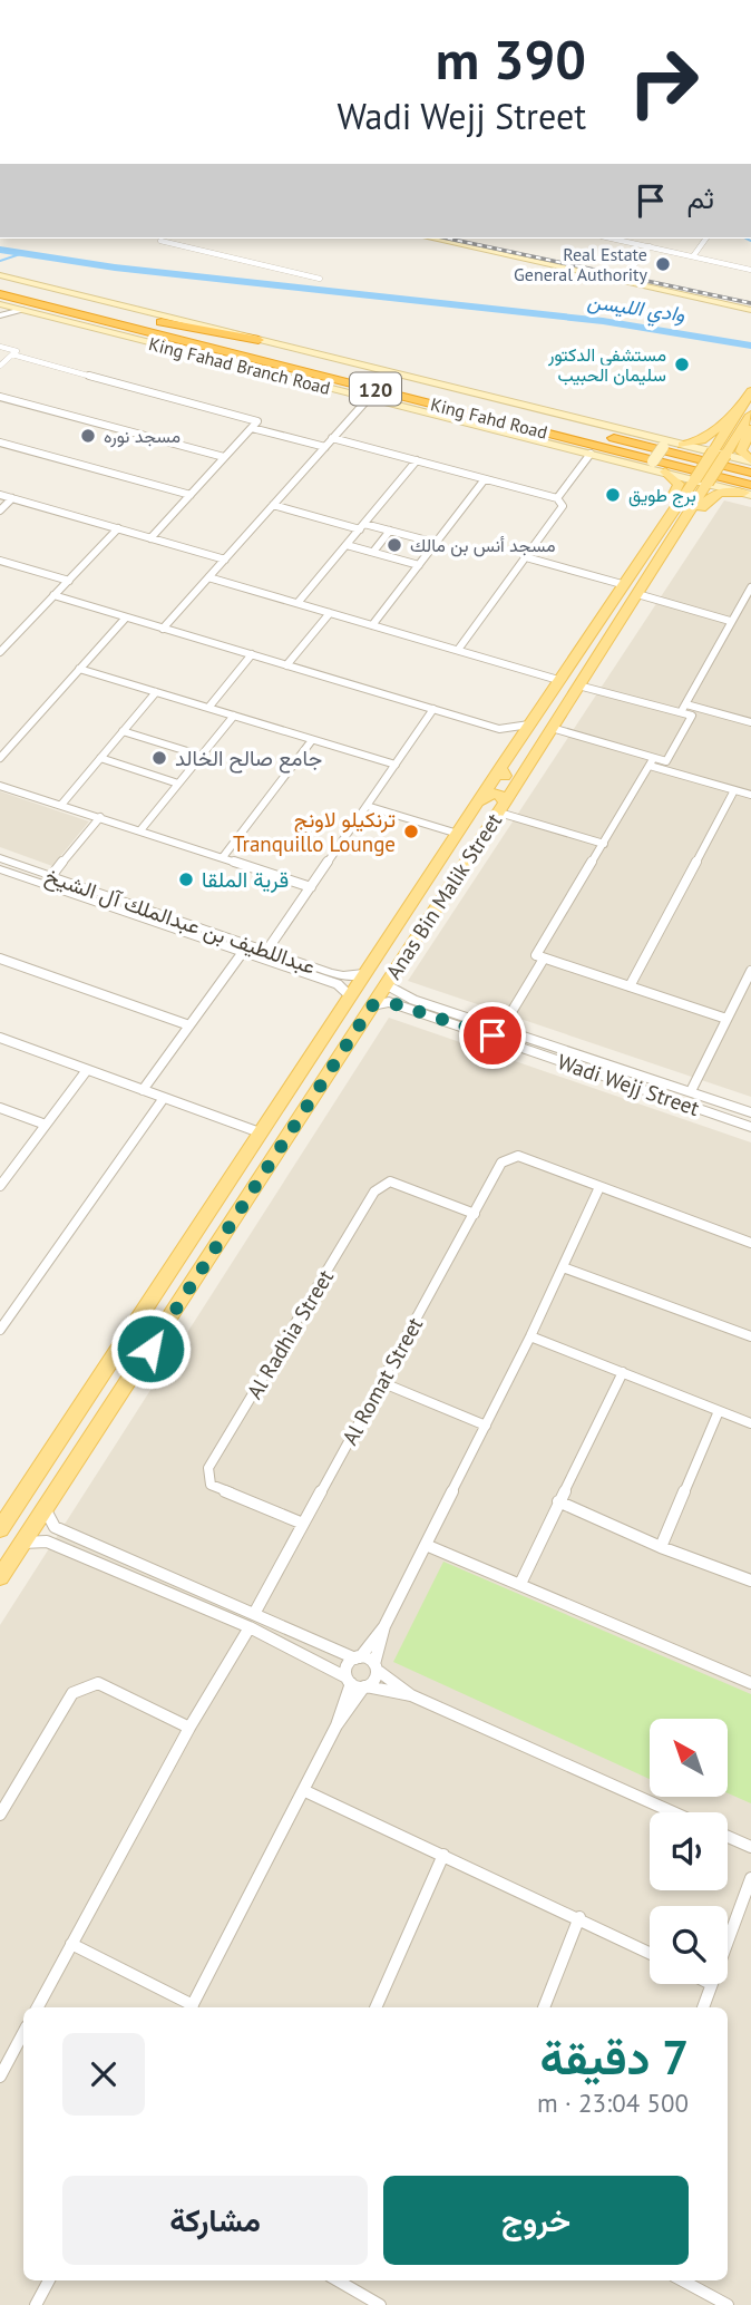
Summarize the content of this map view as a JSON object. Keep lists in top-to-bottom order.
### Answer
{
  "streets": {
    "highway": ["120", "King Fahd Road"],
    "main road": ["King Fahad Branch Road", "Anas Bin Malik Street"],
    "street": [
      "عبداللطيف بن عبدالملك آل الشيخ",
      "Wadi Wejj Street",
      "Al Radhia Street",
      "Al Romat Street"
    ]
  },
  "crossings": [
    ["King Fahad Branch Road", "King Fahd Road"],
    ["King Fahad Branch Road", "Anas Bin Malik Street"],
    ["Anas Bin Malik Street", "عبداللطيف بن عبدالملك آل الشيخ"],
    ["Anas Bin Malik Street", "Wadi Wejj Street"],
    ["Al Radhia Street", "Al Romat Street"]
  ],
  "water": ["وادي الليسن"],
  "places": [
    "Real Estate General Authority",
    "مستشفى الدكتور سليمان الحبيب",
    "مسجد نوره",
    "برج طويق",
    "مسجد أنس بن مالك",
    "جامع صالح الخالد",
    "ترنكيلو لاونج Tranquillo Lounge",
    "قرية الملقا"
  ],
  "north": "top left",
  "page": {
    "turn": ["390 m", "Wadi Wejj Street"],
    "then": "ثم",
    "heading": ["7 دقيقة", "500 m · 23:04"],
    "buttons": ["خروج", "مشاركة"]
  }
}
